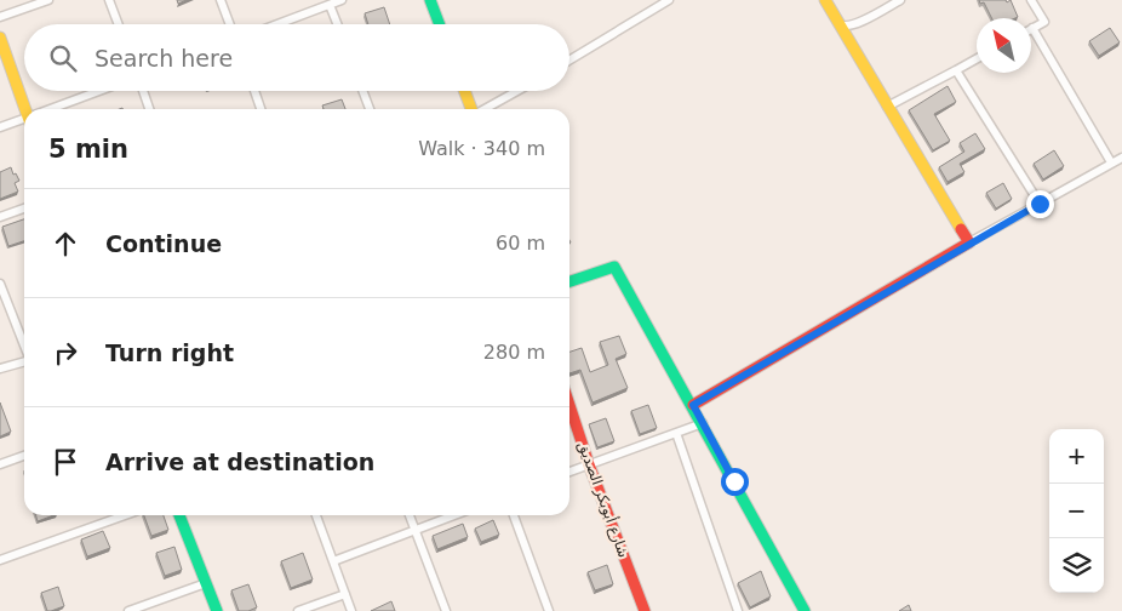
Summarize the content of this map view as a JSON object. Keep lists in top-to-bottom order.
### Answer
{
  "streets": {
    "street": ["شارع أبوبكر الصديق"]
  },
  "north": "top left",
  "page": {
    "search": "Search here",
    "heading": ["5 min", "Walk · 340 m"],
    "list": [
      ["Continue", "60 m"],
      ["Turn right", "280 m"],
      "Arrive at destination"
    ],
    "map_buttons": ["+", "−"]
  }
}
